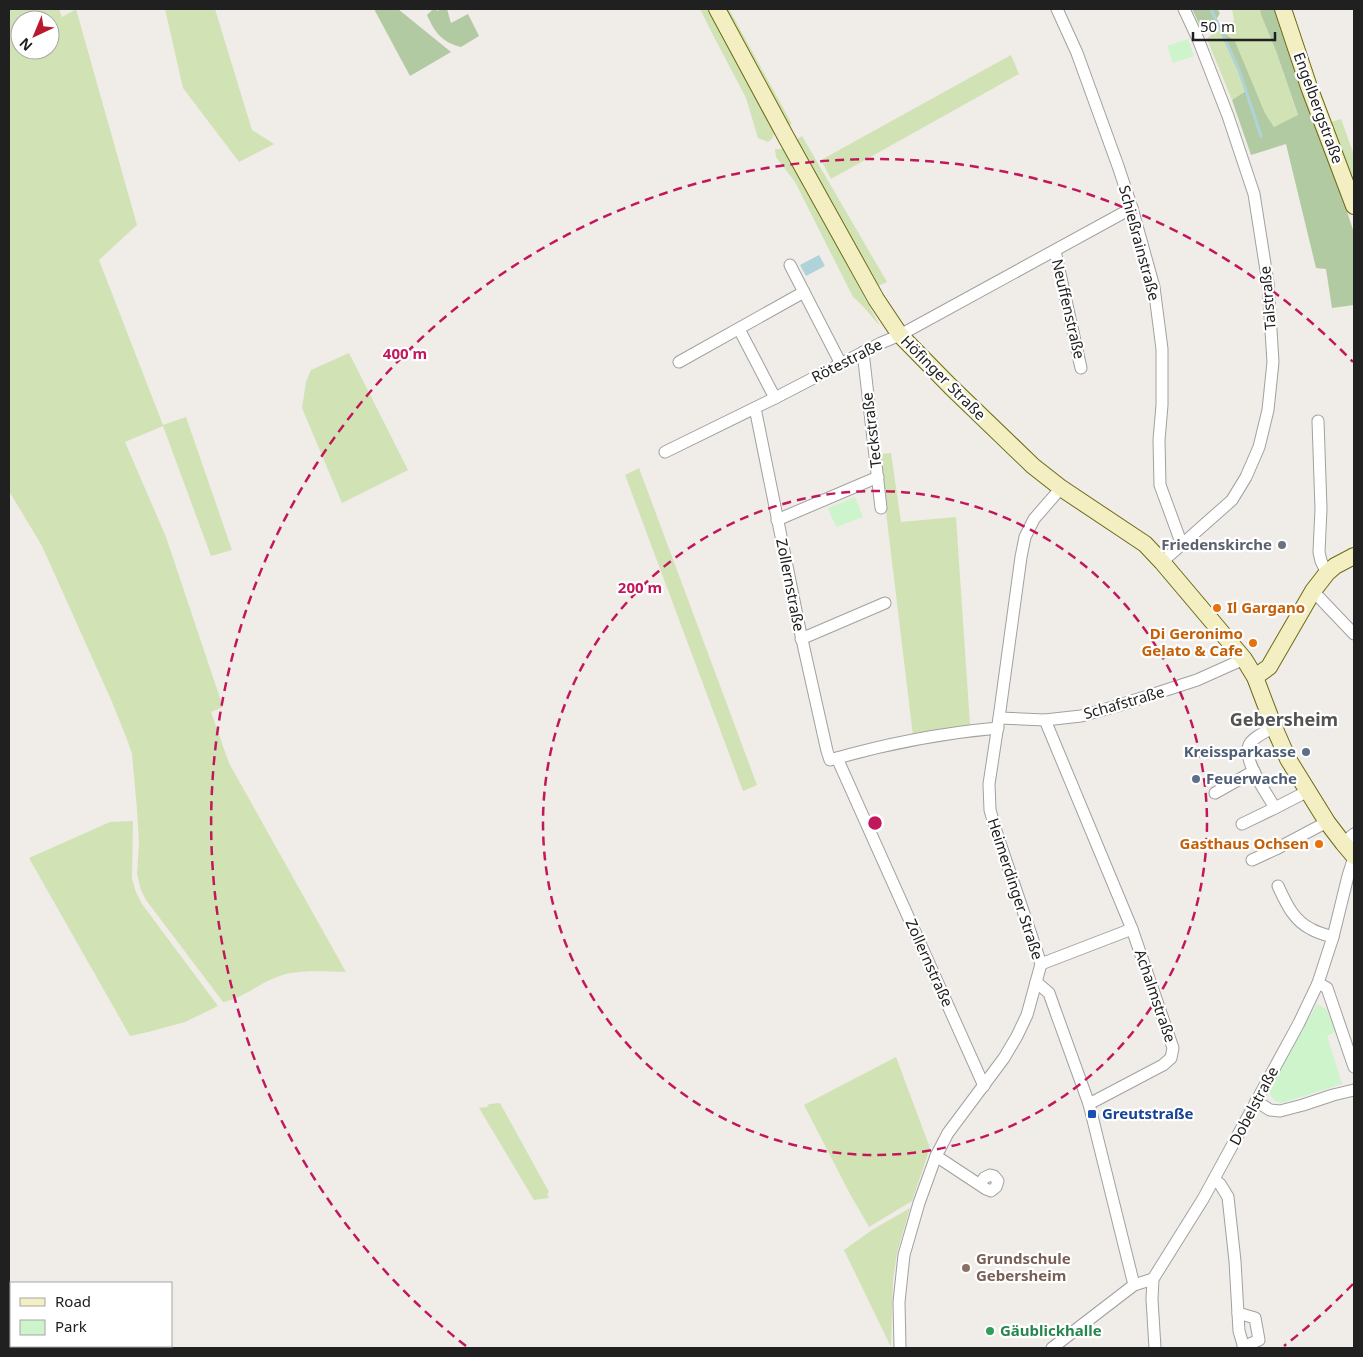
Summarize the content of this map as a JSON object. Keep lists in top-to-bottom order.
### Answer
{
  "streets": {
    "street": [
      "Engelbergstraße",
      "Schießrainstraße",
      "Talstraße",
      "Neuffenstraße",
      "Rötestraße",
      "Höfinger Straße",
      "Teckstraße",
      "Zollernstraße",
      "Schafstraße",
      "Heimerdinger Straße",
      "Achalmstraße",
      "Dobelstraße"
    ]
  },
  "crossings": [
    ["Schießrainstraße", "Talstraße"],
    ["Schießrainstraße", "Rötestraße"],
    ["Talstraße", "Höfinger Straße"],
    ["Neuffenstraße", "Rötestraße"],
    ["Rötestraße", "Höfinger Straße"],
    ["Rötestraße", "Teckstraße"],
    ["Rötestraße", "Zollernstraße"],
    ["Höfinger Straße", "Schafstraße"],
    ["Höfinger Straße", "Heimerdinger Straße"],
    ["Höfinger Straße", "Dobelstraße"],
    ["Zollernstraße", "Schafstraße"],
    ["Zollernstraße", "Heimerdinger Straße"],
    ["Schafstraße", "Heimerdinger Straße"],
    ["Schafstraße", "Achalmstraße"],
    ["Heimerdinger Straße", "Achalmstraße"]
  ],
  "districts": ["Gebersheim"],
  "places": {
    "other": [
      "Friedenskirche",
      "Il Gargano",
      "Di Geronimo Gelato & Cafe",
      "Kreissparkasse",
      "Feuerwache",
      "Gasthaus Ochsen",
      "Grundschule Gebersheim",
      "Gäublickhalle"
    ],
    "transit": ["Greutstraße"]
  },
  "legend": ["Road", "Park"],
  "scale_bar": "50 m",
  "north": "bottom left",
  "rings": ["400 m", "200 m"]
}
